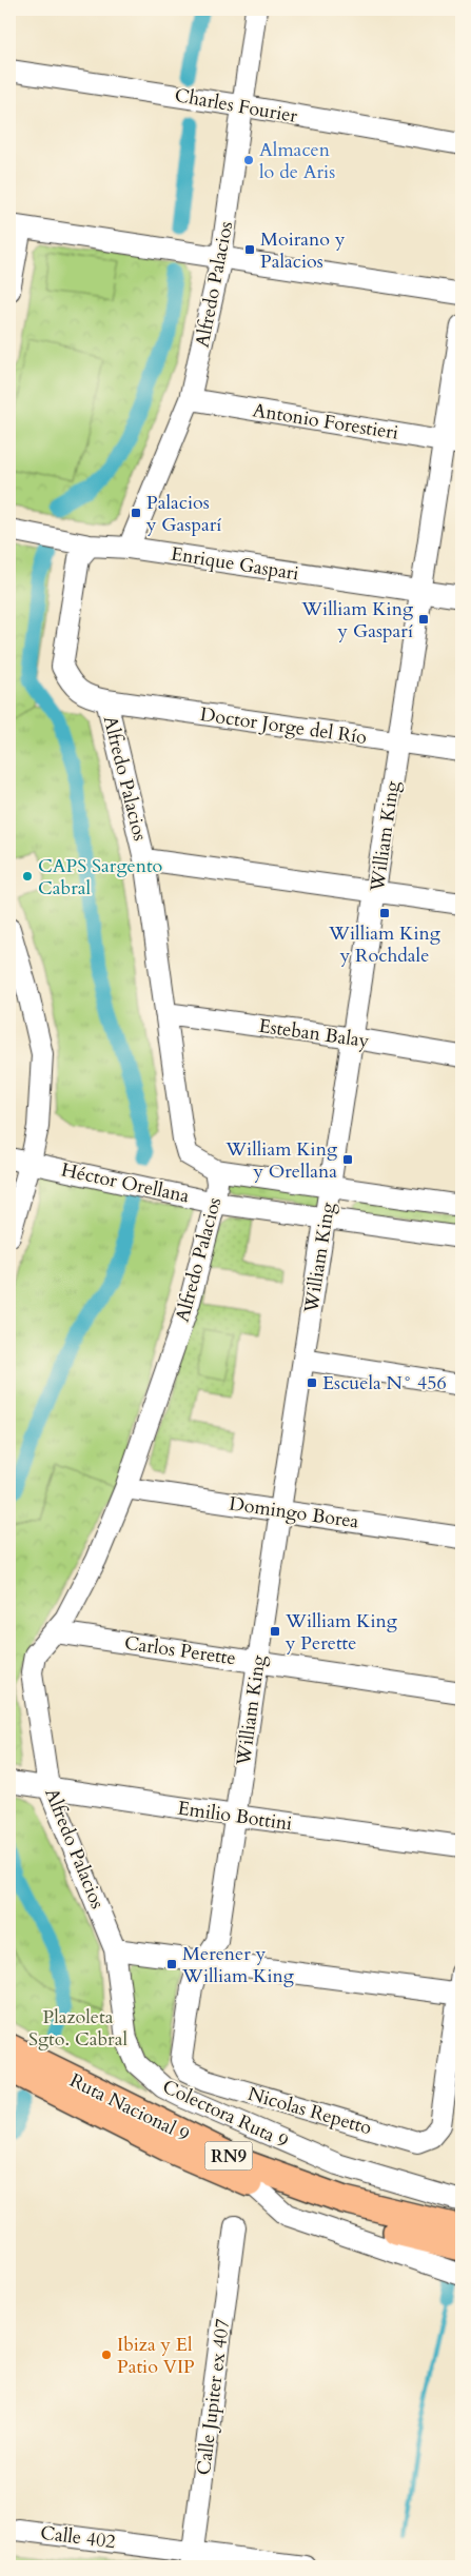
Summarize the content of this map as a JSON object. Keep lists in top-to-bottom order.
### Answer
{
  "streets": {
    "main road": ["Ruta Nacional 9", "RN9"],
    "street": [
      "Charles Fourier",
      "Alfredo Palacios",
      "Antonio Forestieri",
      "Enrique Gaspari",
      "Doctor Jorge del Río",
      "William King",
      "Esteban Balay",
      "Héctor Orellana",
      "Domingo Borea",
      "Carlos Perette",
      "Emilio Bottini",
      "Nicolas Repetto",
      "Colectora Ruta 9",
      "Calle Jupiter ex 407",
      "Calle 402"
    ]
  },
  "crossings": [
    ["Charles Fourier", "Alfredo Palacios"],
    ["Alfredo Palacios", "Antonio Forestieri"],
    ["Alfredo Palacios", "Enrique Gaspari"],
    ["Alfredo Palacios", "Doctor Jorge del Río"],
    ["Alfredo Palacios", "Esteban Balay"],
    ["Alfredo Palacios", "Héctor Orellana"],
    ["Alfredo Palacios", "Domingo Borea"],
    ["Alfredo Palacios", "Carlos Perette"],
    ["Alfredo Palacios", "Emilio Bottini"],
    ["Alfredo Palacios", "Colectora Ruta 9"],
    ["Antonio Forestieri", "William King"],
    ["Enrique Gaspari", "William King"],
    ["Doctor Jorge del Río", "William King"],
    ["William King", "Esteban Balay"],
    ["William King", "Héctor Orellana"],
    ["William King", "Domingo Borea"],
    ["William King", "Carlos Perette"],
    ["William King", "Emilio Bottini"],
    ["William King", "Nicolas Repetto"],
    ["Calle Jupiter ex 407", "Calle 402"]
  ],
  "parks": ["Plazoleta Sgto. Cabral"],
  "places": {
    "other": ["Almacen lo de Aris", "CAPS Sargento Cabral", "Ibiza y El Patio VIP"],
    "transit": [
      "Moirano y Palacios",
      "Palacios y Gasparí",
      "William King y Gasparí",
      "William King y Rochdale",
      "William King y Orellana",
      "Escuela N° 456",
      "William King y Perette",
      "Merener y William King"
    ]
  }
}
